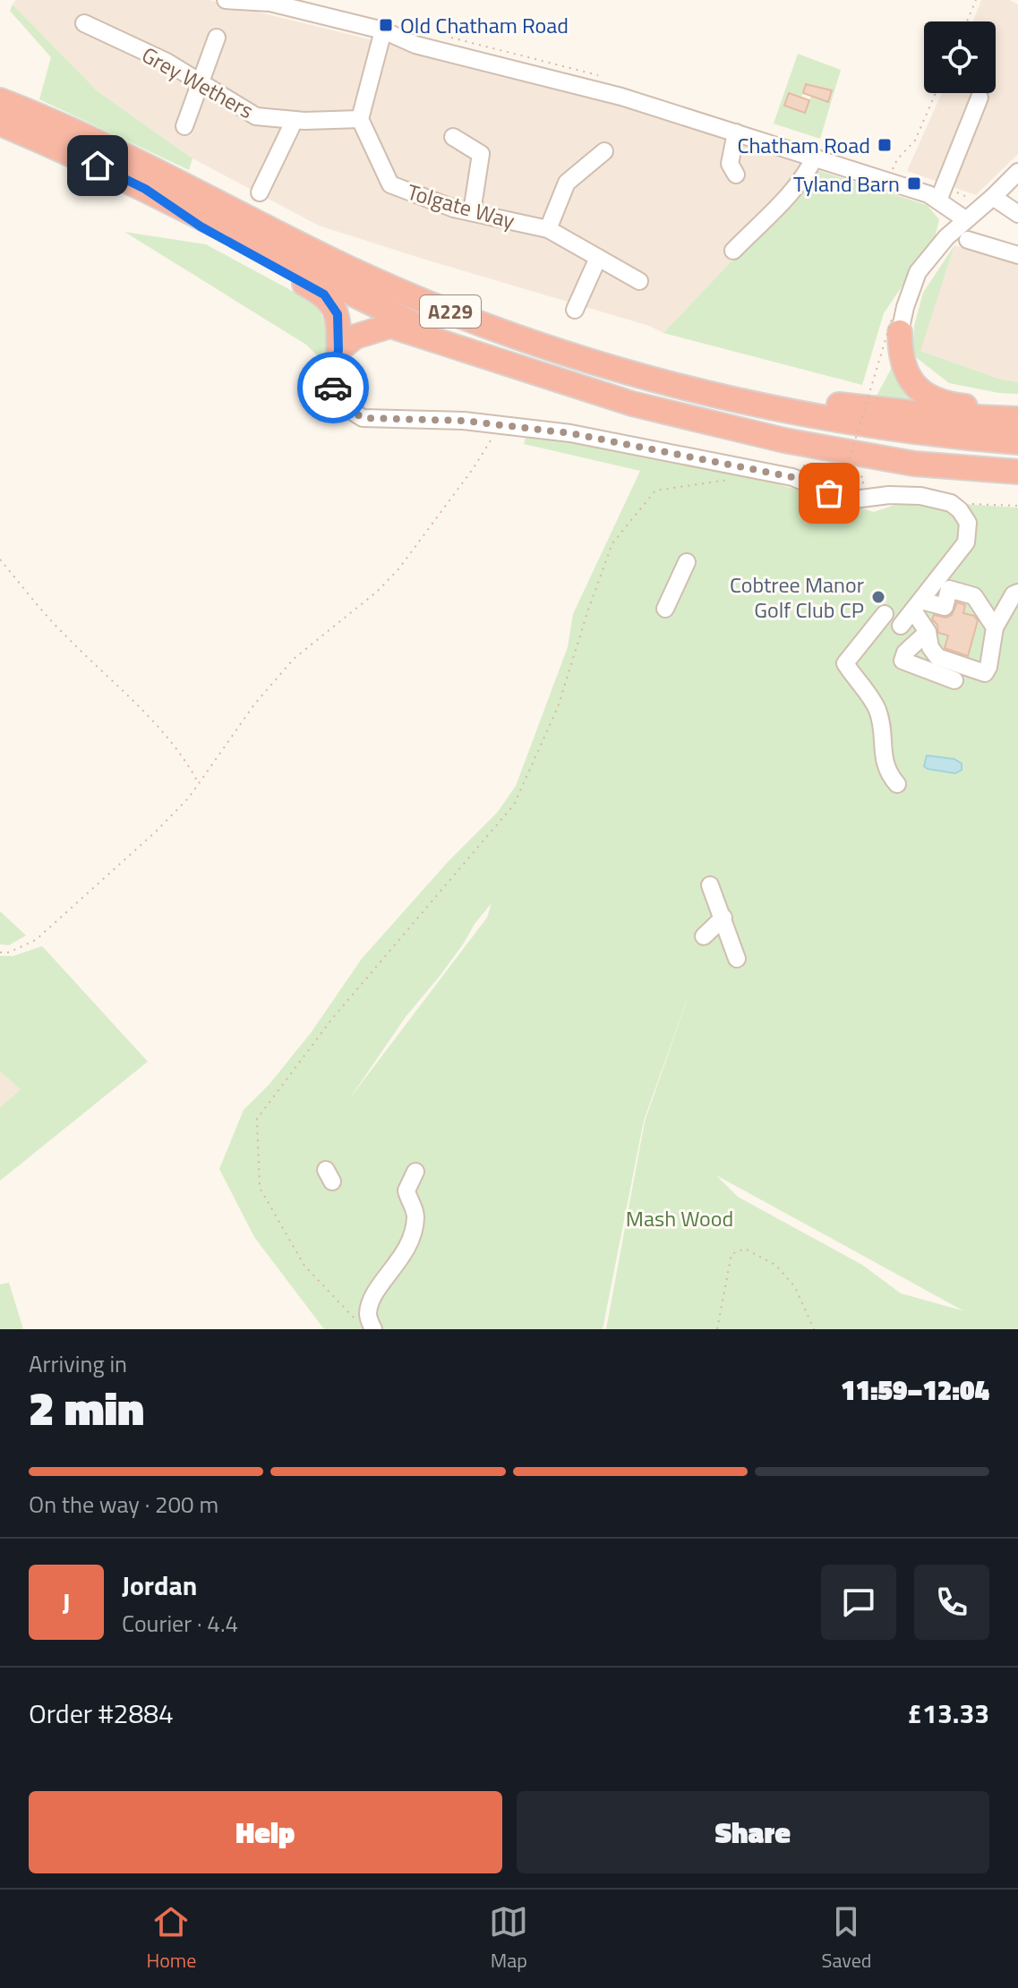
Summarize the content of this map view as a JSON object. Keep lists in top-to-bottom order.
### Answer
{
  "streets": {
    "highway": ["A229"],
    "street": ["Grey Wethers", "Tolgate Way"]
  },
  "crossings": [
    ["Grey Wethers", "Tolgate Way"]
  ],
  "parks": ["Mash Wood"],
  "places": {
    "transit": ["Old Chatham Road", "Chatham Road", "Tyland Barn"],
    "other": ["Cobtree Manor Golf Club CP"]
  },
  "page": {
    "heading": ["2 min", "Arriving in", "11:59–12:04"],
    "panel": [
      "Jordan",
      "Courier · 4.4",
      "Order #2884",
      "£13.33"
    ],
    "bar": "On the way · 200 m",
    "round": "J",
    "buttons": ["Help", "Share"],
    "tabs": ["Home", "Map", "Saved"]
  }
}
